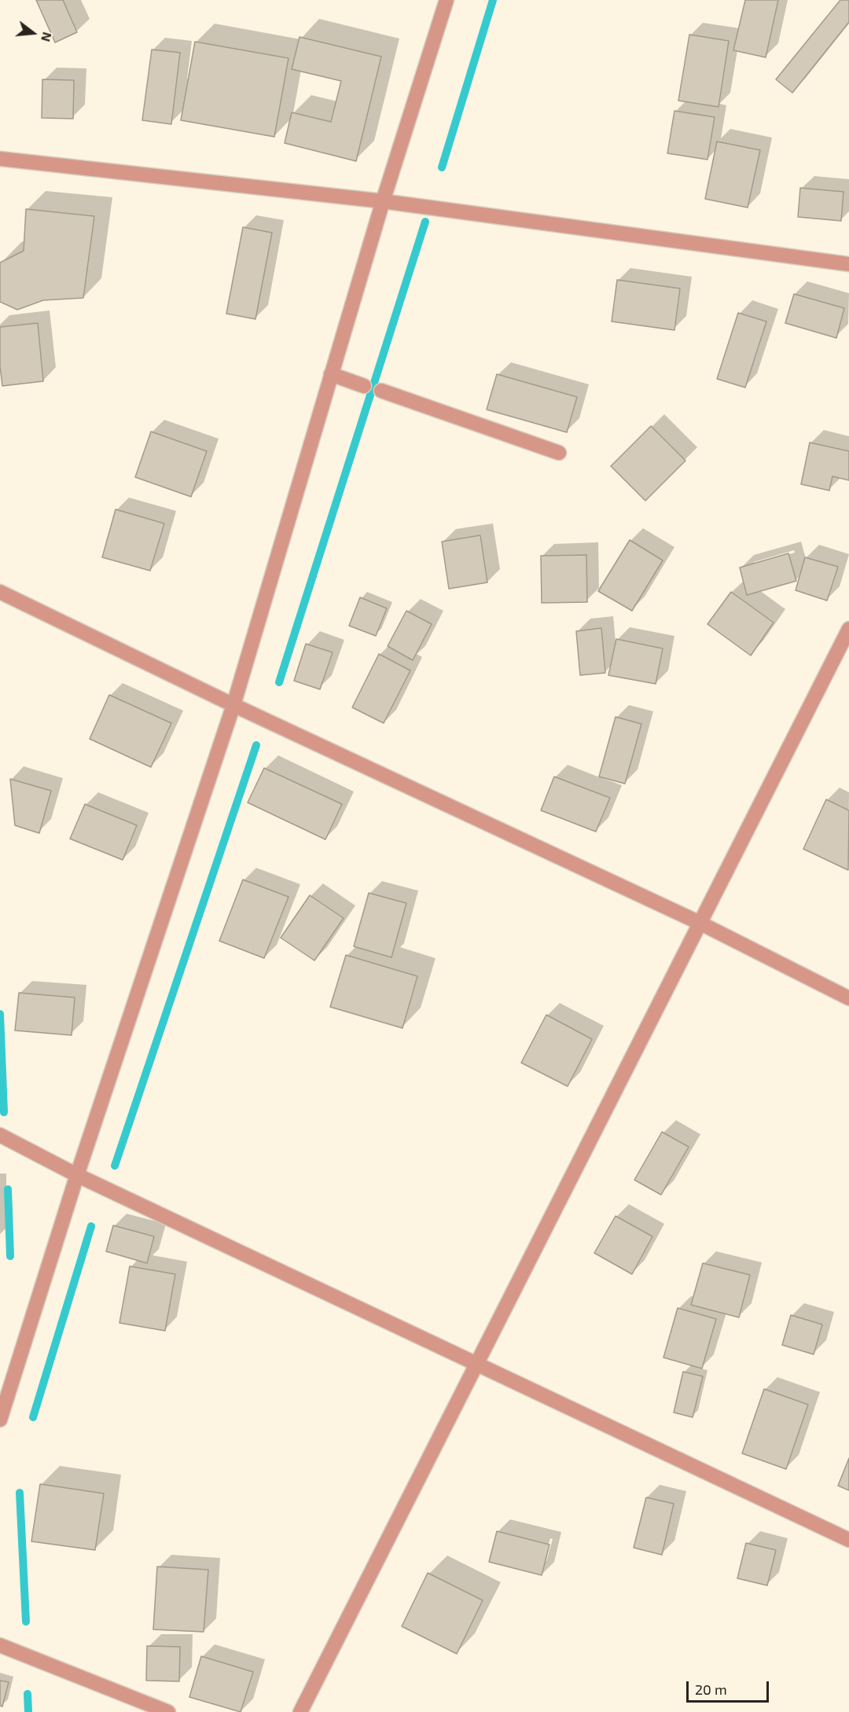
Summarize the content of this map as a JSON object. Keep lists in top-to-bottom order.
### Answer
{
  "scale_bar": "20 m",
  "north": "right"
}
